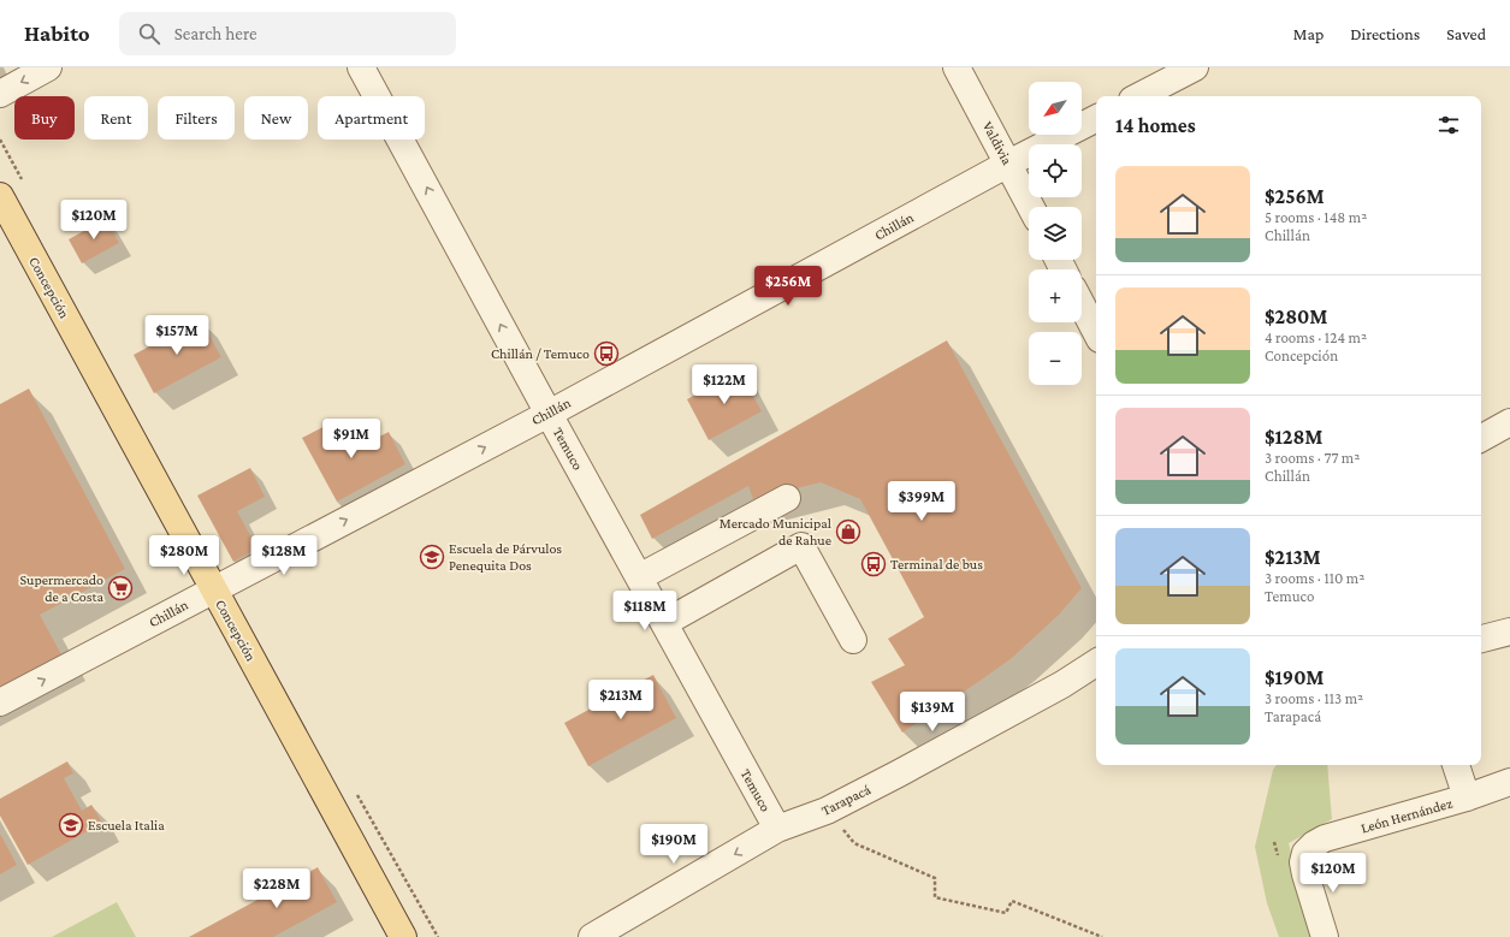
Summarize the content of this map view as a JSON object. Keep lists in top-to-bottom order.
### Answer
{
  "streets": {
    "main road": ["Concepción"],
    "street": [
      "Valdivia",
      "Chillán",
      "Temuco",
      "Tarapacá",
      "León Hernández"
    ]
  },
  "crossings": [
    ["Valdivia", "Chillán"],
    ["Chillán", "Concepción"],
    ["Chillán", "Temuco"],
    ["Temuco", "Tarapacá"]
  ],
  "one_way": ["Chillán", "Temuco", "Tarapacá"],
  "places": {
    "bus stop": ["Chillán / Temuco", "Terminal de bus"],
    "shop": ["Mercado Municipal de Rahue"],
    "school or university": ["Escuela de Párvulos Penequita Dos", "Escuela Italia"],
    "supermarket": ["Supermercado de a Costa"]
  },
  "north": "bottom left",
  "page": {
    "header": "Habito",
    "search": "Search here",
    "nav": ["Map", "Directions", "Saved"],
    "map_buttons": ["+", "−"],
    "chip": [
      "Buy",
      "Rent",
      "Filters",
      "New",
      "Apartment"
    ],
    "heading": "14 homes",
    "list": [
      {
        "name": "$256M",
        "note": "5 rooms · 148 m² · Chillán"
      },
      {
        "name": "$280M",
        "note": "4 rooms · 124 m² · Concepción"
      },
      {
        "name": "$128M",
        "note": "3 rooms · 77 m² · Chillán"
      },
      {
        "name": "$213M",
        "note": "3 rooms · 110 m² · Temuco"
      },
      {
        "name": "$190M",
        "note": "3 rooms · 113 m² · Tarapacá"
      }
    ],
    "price": [
      "$120M",
      "$256M",
      "$157M",
      "$122M",
      "$91M",
      "$399M",
      "$280M",
      "$128M",
      "$118M",
      "$213M",
      "$139M",
      "$190M",
      "$120M",
      "$228M"
    ]
  }
}
